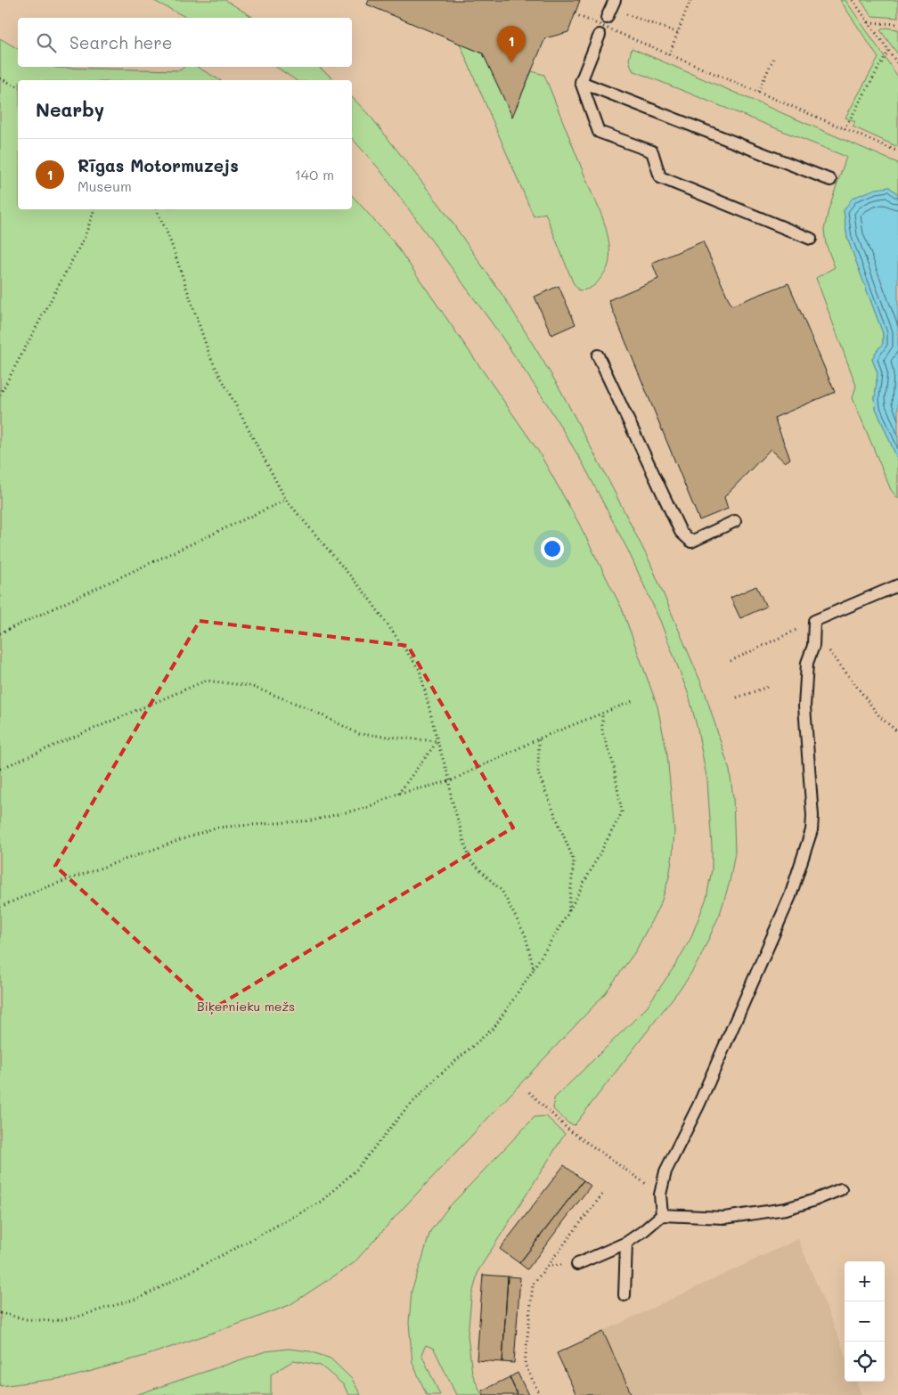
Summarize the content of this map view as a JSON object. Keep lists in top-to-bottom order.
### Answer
{
  "parks": ["Biķernieku mežs"],
  "page": {
    "search": "Search here",
    "pins": "1",
    "heading": "Nearby",
    "list": [
      {
        "mark": "1",
        "name": "Rīgas Motormuzejs",
        "note": "Museum",
        "value": "140 m"
      }
    ],
    "map_buttons": ["+", "−"]
  }
}
